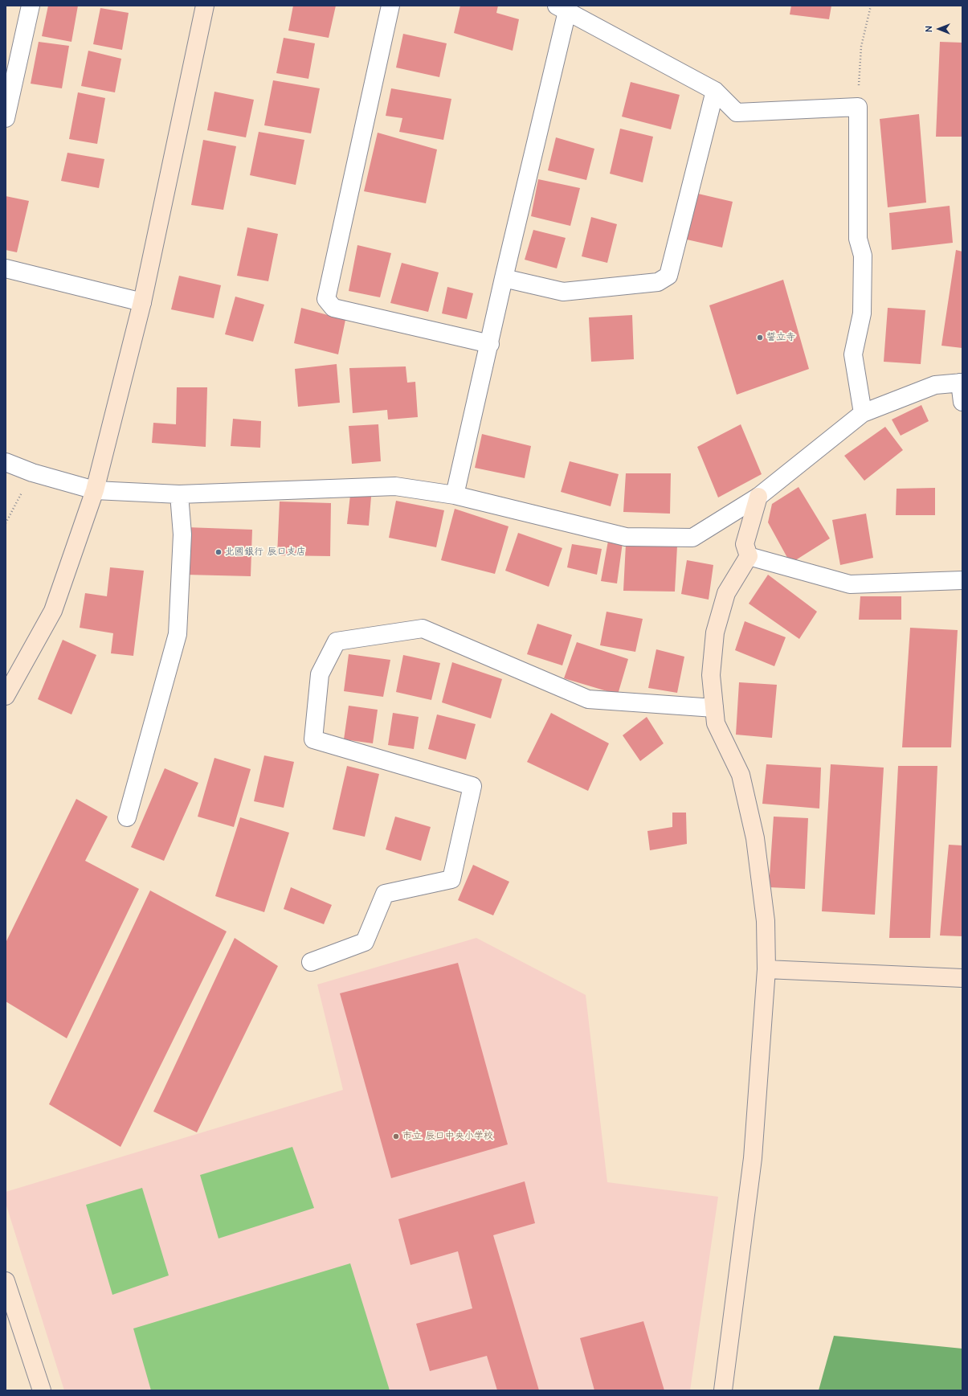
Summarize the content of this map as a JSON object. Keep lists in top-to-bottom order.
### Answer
{
  "places": ["誓立寺", "北國銀行 辰口支店", "市立 辰口中央小学校"],
  "north": "left"
}
